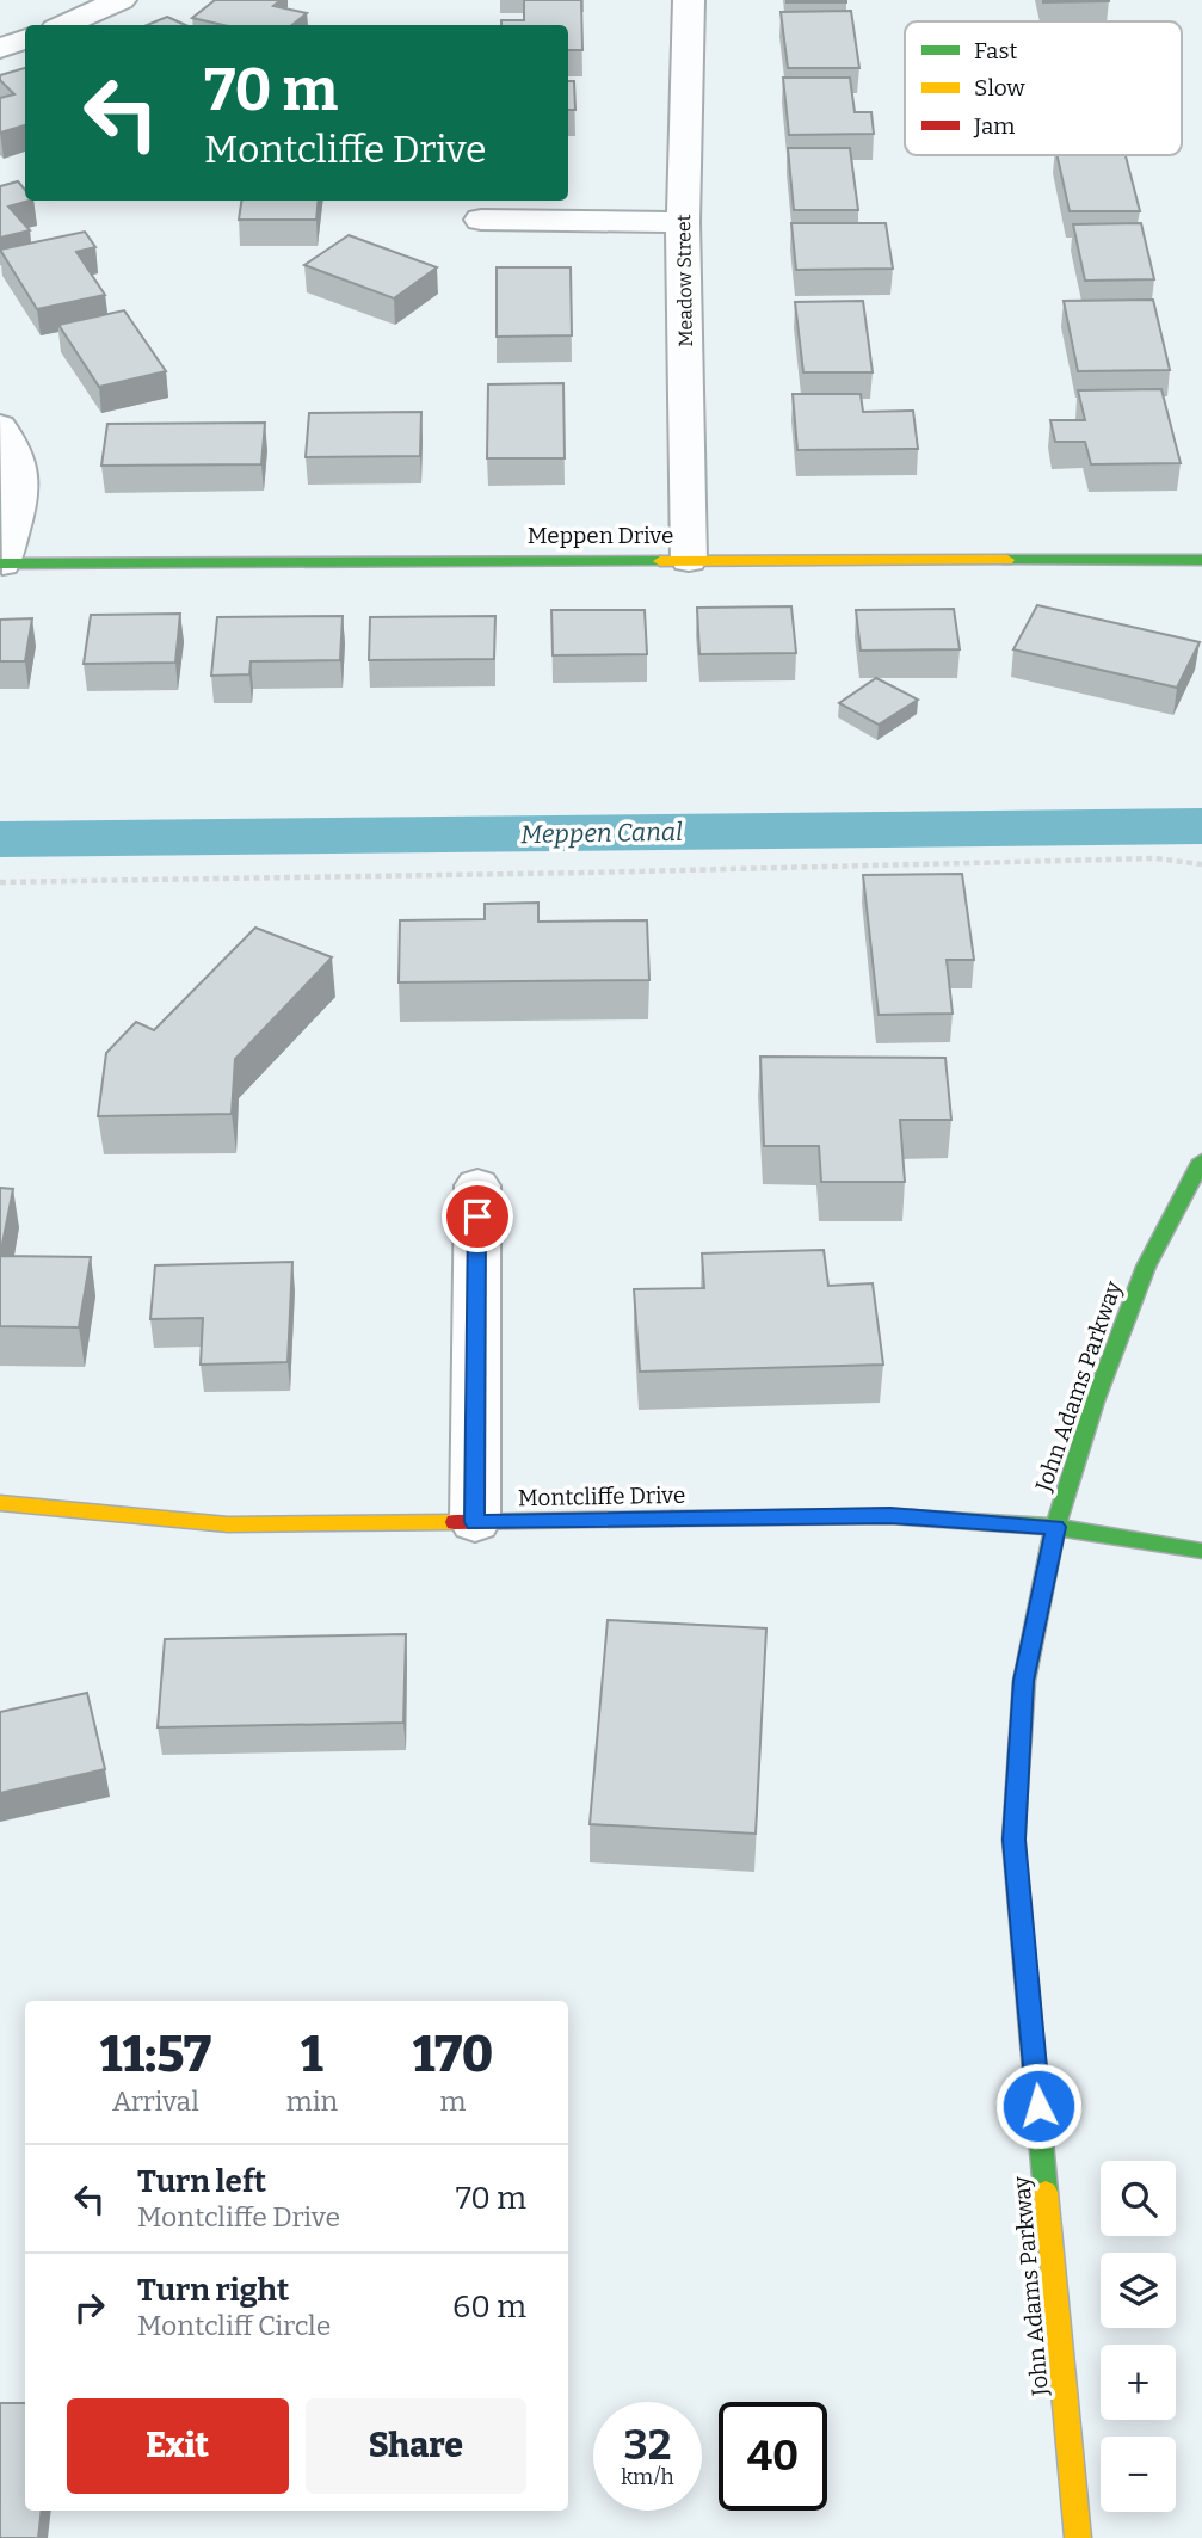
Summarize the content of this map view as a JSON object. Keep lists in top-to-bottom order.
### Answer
{
  "streets": {
    "street": [
      "Meadow Street",
      "Meppen Drive",
      "John Adams Parkway",
      "Montcliffe Drive"
    ]
  },
  "crossings": [
    ["Meadow Street", "Meppen Drive"],
    ["John Adams Parkway", "Montcliffe Drive"]
  ],
  "water": ["Meppen Canal"],
  "legend": ["Fast", "Slow", "Jam"],
  "page": {
    "turn": ["70 m", "Montcliffe Drive"],
    "eta": [
      "11:57",
      "Arrival",
      "1",
      "min",
      "170",
      "m"
    ],
    "list": [
      {
        "name": "Turn left",
        "note": "Montcliffe Drive",
        "value": "70 m"
      },
      {
        "name": "Turn right",
        "note": "Montcliff Circle",
        "value": "60 m"
      }
    ],
    "map_buttons": ["+", "−"],
    "buttons": ["Exit", "Share"],
    "speed": "32 km/h",
    "limit": "40"
  }
}
